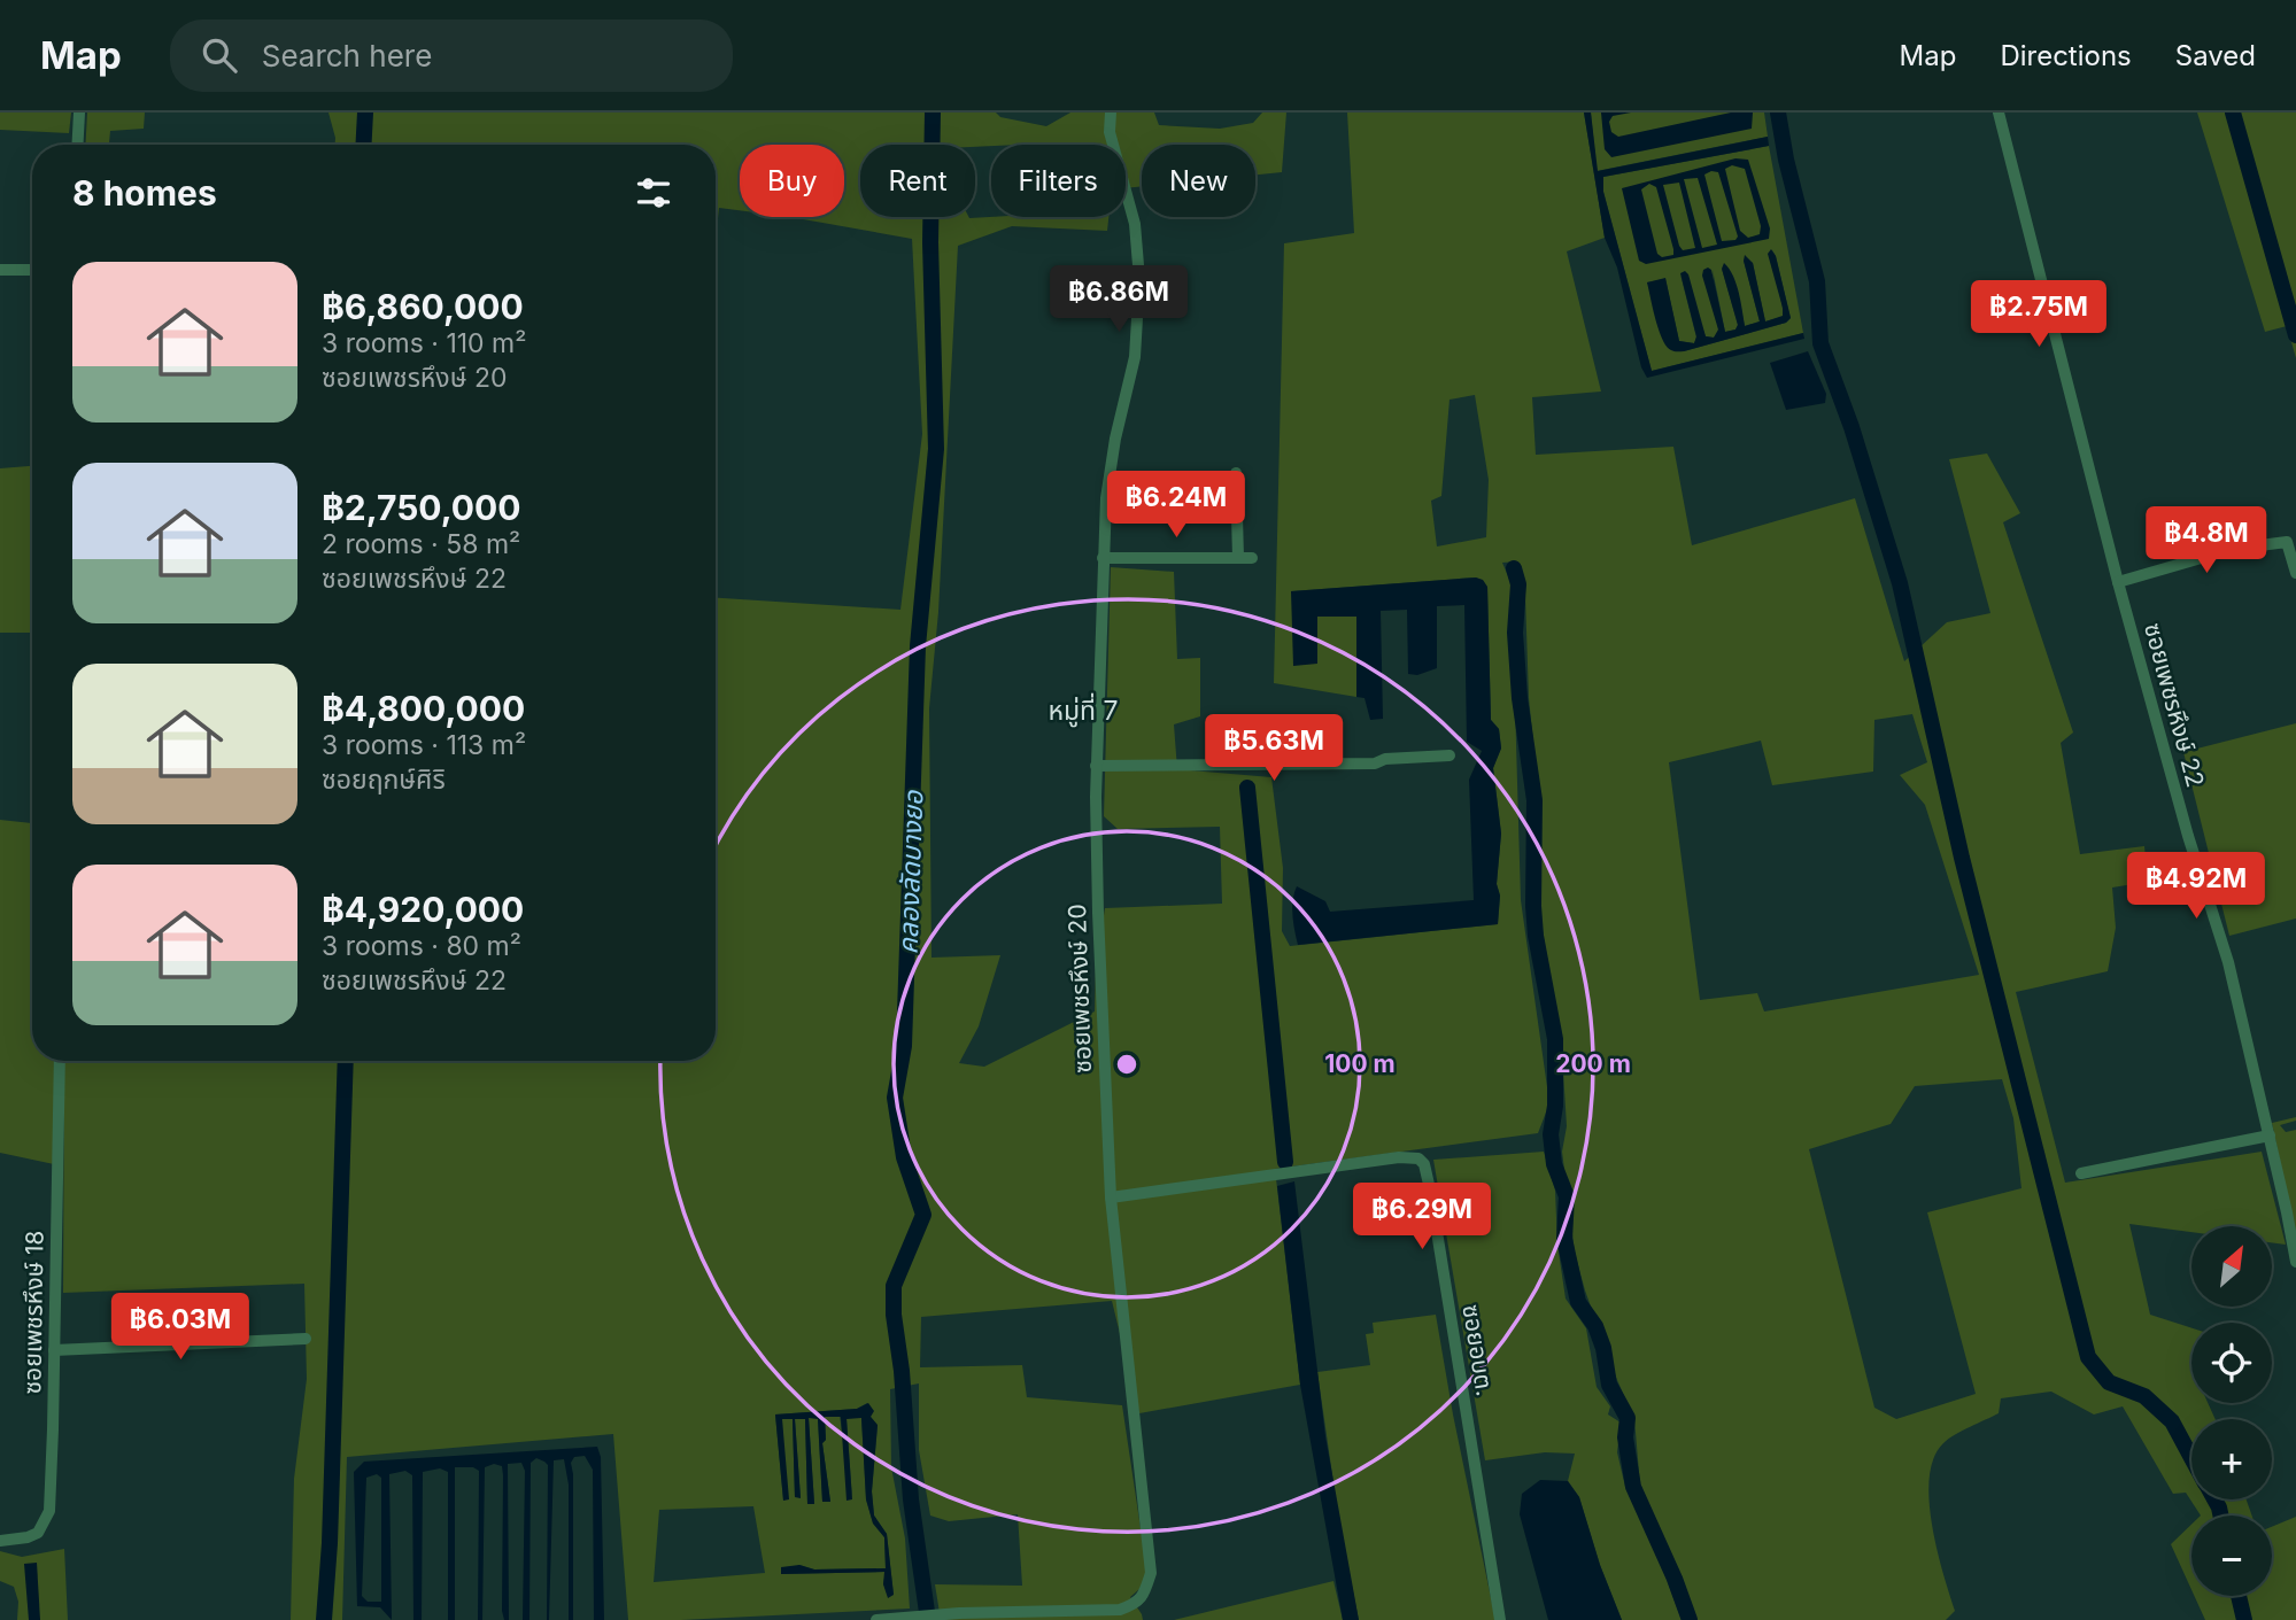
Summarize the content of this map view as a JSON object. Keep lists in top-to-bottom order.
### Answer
{
  "streets": {
    "street": [
      "ซอยเพชรหึงษ์ 22",
      "ซอยเพชรหึงษ์ 20",
      "ซอยเพชรหึงษ์ 18",
      "ซอยอบต."
    ]
  },
  "crossings": [
    ["ซอยเพชรหึงษ์ 20", "ซอยอบต."]
  ],
  "districts": ["หมู่ที่ 7"],
  "water": ["คลองลัดบางยอ"],
  "north": "top right",
  "page": {
    "header": "Map",
    "search": "Search here",
    "nav": ["Map", "Directions", "Saved"],
    "chip": [
      "Buy",
      "Rent",
      "Filters",
      "New"
    ],
    "heading": "8 homes",
    "list": [
      {
        "name": "฿6,860,000",
        "note": "3 rooms · 110 m² · ซอยเพชรหึงษ์ 20"
      },
      {
        "name": "฿2,750,000",
        "note": "2 rooms · 58 m² · ซอยเพชรหึงษ์ 22"
      },
      {
        "name": "฿4,800,000",
        "note": "3 rooms · 113 m² · ซอยฤกษ์ศิริ"
      },
      {
        "name": "฿4,920,000",
        "note": "3 rooms · 80 m² · ซอยเพชรหึงษ์ 22"
      }
    ],
    "price": [
      "฿6.86M",
      "฿2.75M",
      "฿6.24M",
      "฿4.8M",
      "฿5.63M",
      "฿4.92M",
      "฿6.29M",
      "฿6.03M"
    ],
    "map_buttons": ["+", "−"]
  },
  "rings": ["100 m", "200 m"]
}
